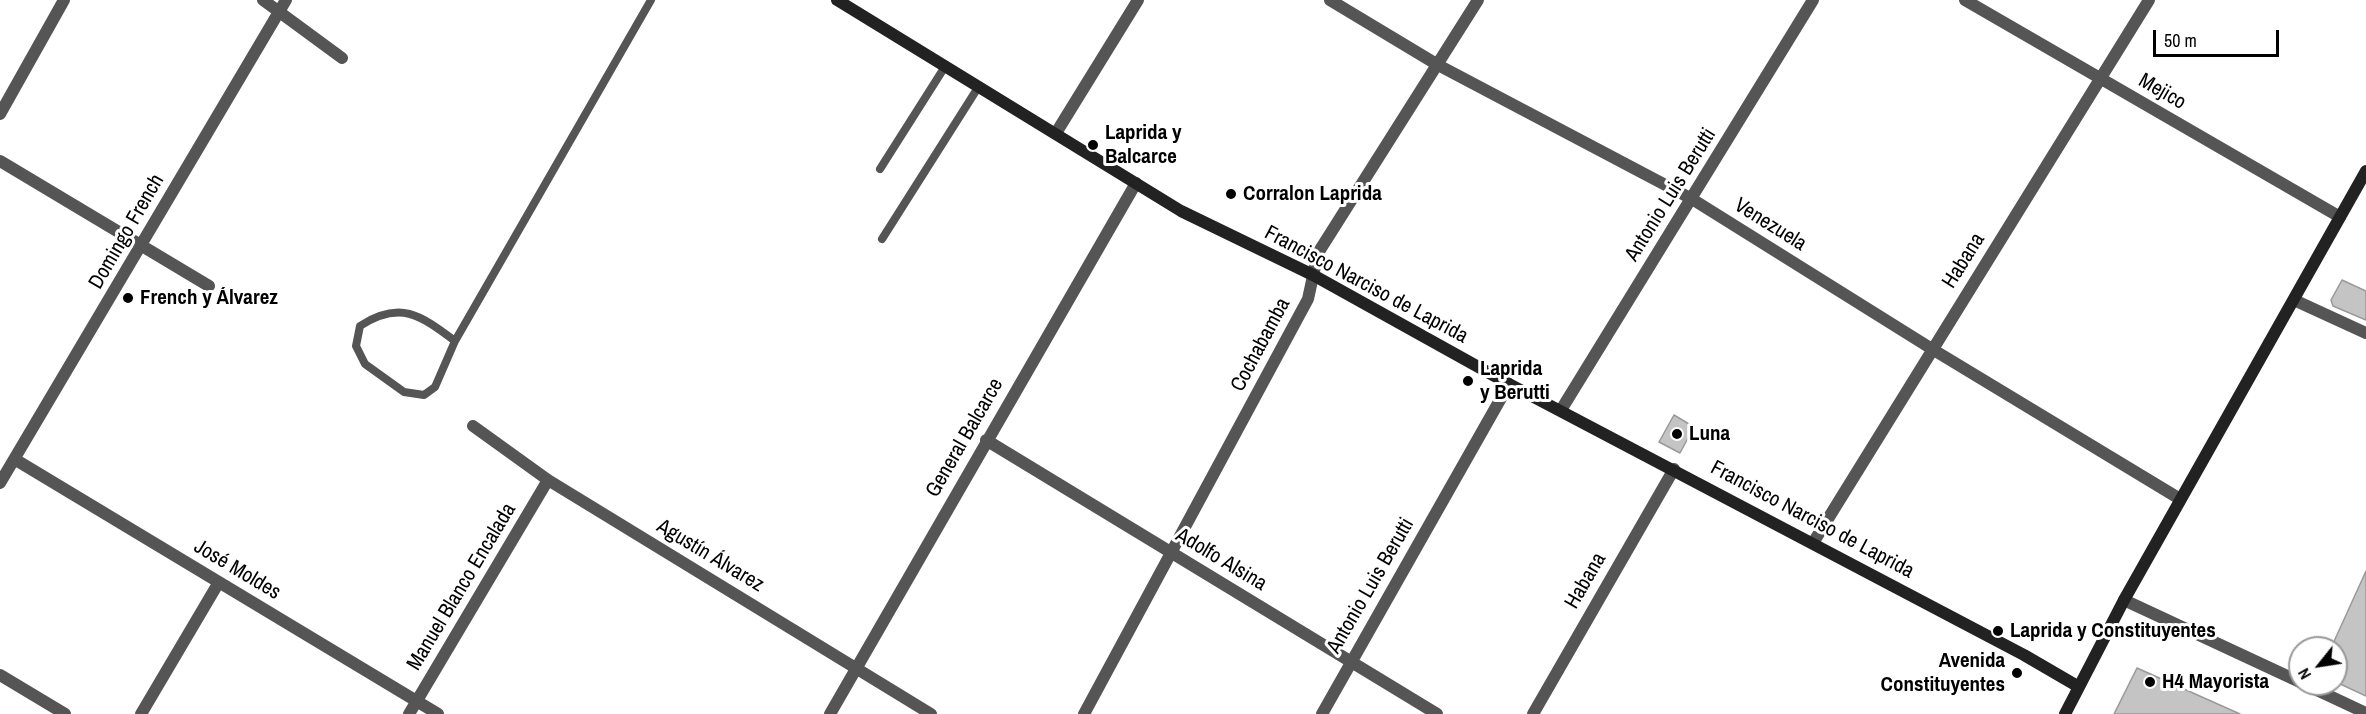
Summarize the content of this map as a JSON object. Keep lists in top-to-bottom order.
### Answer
{
  "streets": {
    "main road": ["Francisco Narciso de Laprida"],
    "street": [
      "Mejico",
      "Antonio Luis Berutti",
      "Venezuela",
      "Domingo French",
      "Habana",
      "Cochabamba",
      "General Balcarce",
      "Agustín Álvarez",
      "Adolfo Alsina",
      "José Moldes",
      "Manuel Blanco Encalada"
    ]
  },
  "crossings": [
    ["Mejico", "Habana"],
    ["Antonio Luis Berutti", "Venezuela"],
    ["Antonio Luis Berutti", "Francisco Narciso de Laprida"],
    ["Antonio Luis Berutti", "Adolfo Alsina"],
    ["Venezuela", "Habana"],
    ["Venezuela", "Cochabamba"],
    ["Domingo French", "José Moldes"],
    ["Habana", "Francisco Narciso de Laprida"],
    ["Francisco Narciso de Laprida", "Cochabamba"],
    ["Francisco Narciso de Laprida", "General Balcarce"],
    ["Cochabamba", "Adolfo Alsina"],
    ["General Balcarce", "Agustín Álvarez"],
    ["General Balcarce", "Adolfo Alsina"],
    ["Agustín Álvarez", "Manuel Blanco Encalada"],
    ["José Moldes", "Manuel Blanco Encalada"]
  ],
  "places": [
    "Laprida y Balcarce",
    "Corralon Laprida",
    "French y Álvarez",
    "Laprida y Berutti",
    "Luna",
    "Laprida y Constituyentes",
    "Avenida Constituyentes",
    "H4 Mayorista"
  ],
  "scale_bar": "50 m",
  "north": "bottom left"
}
